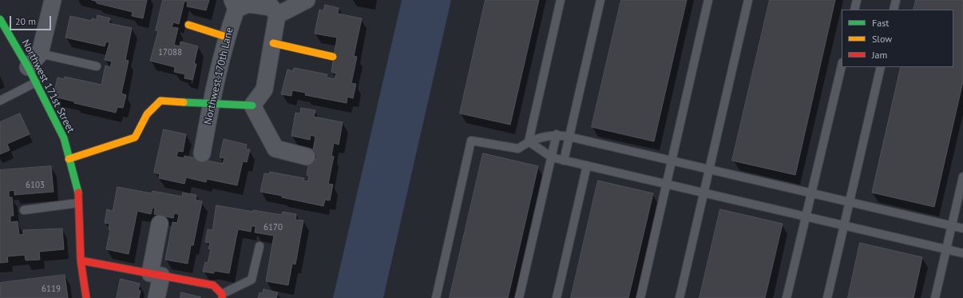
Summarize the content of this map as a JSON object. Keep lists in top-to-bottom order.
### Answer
{
  "streets": {
    "street": ["Northwest 170th Lane", "Northwest 171st Street"]
  },
  "house_numbers": [
    "17088",
    "6103",
    "6170",
    "6119"
  ],
  "legend": ["Fast", "Slow", "Jam"],
  "scale_bar": "20 m"
}
